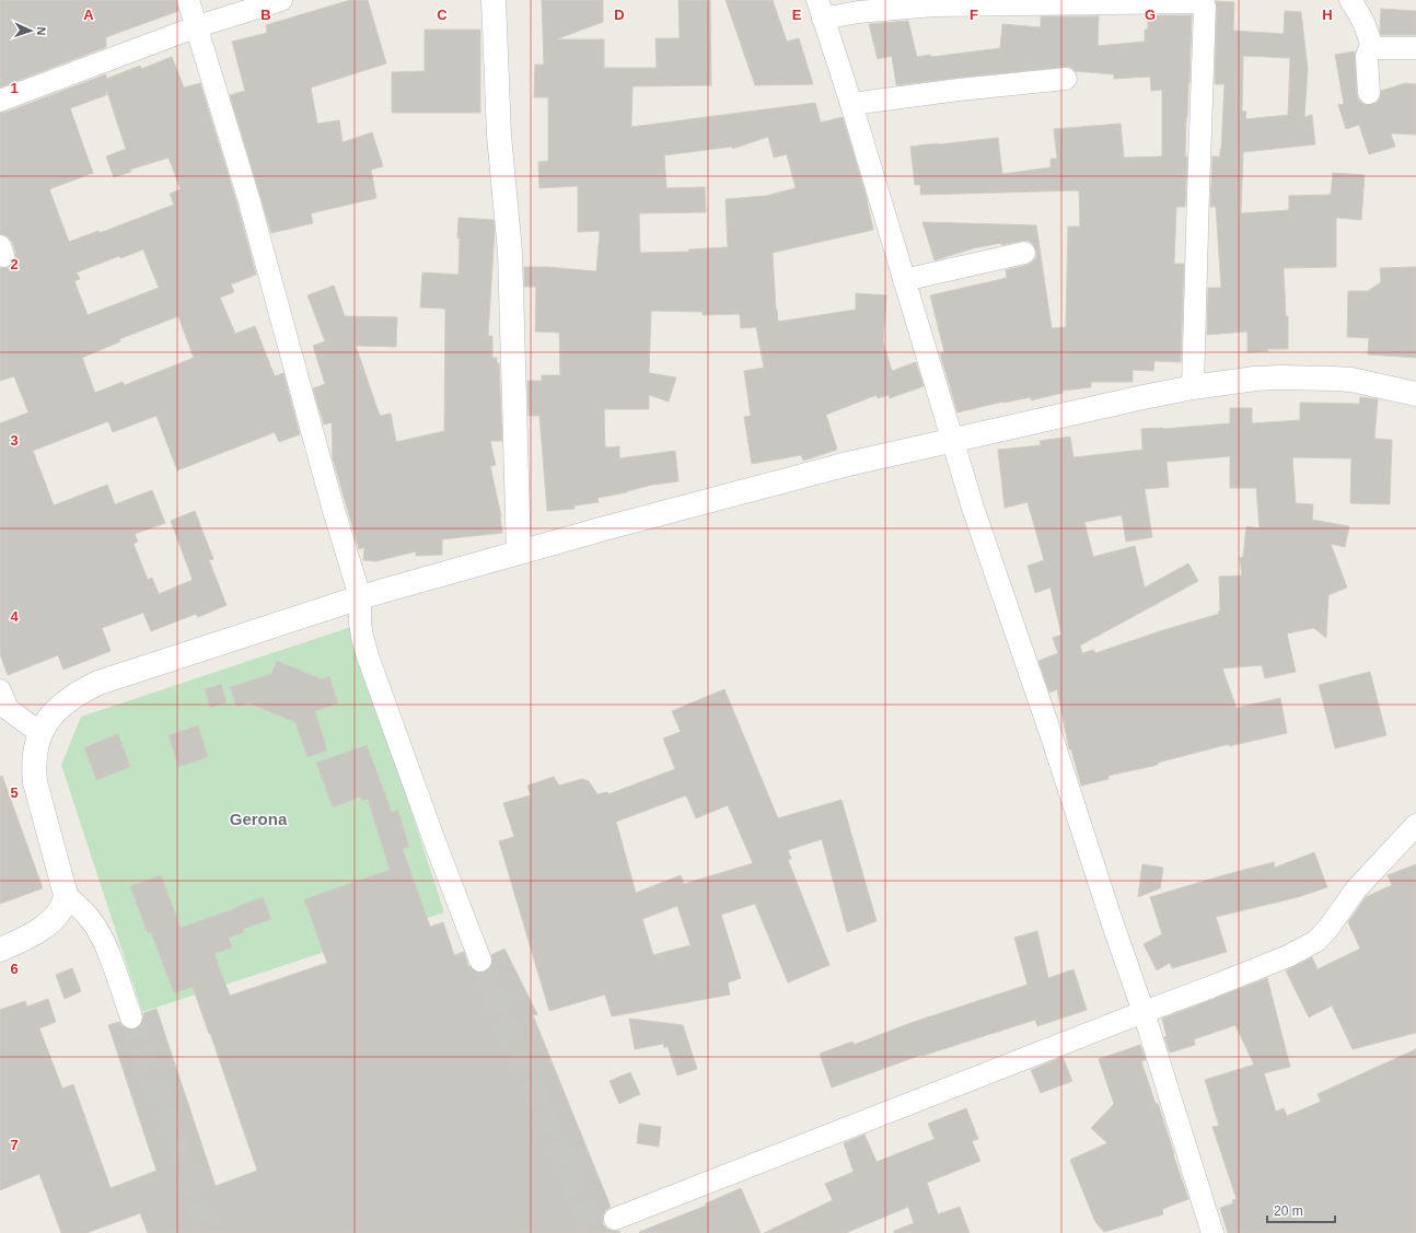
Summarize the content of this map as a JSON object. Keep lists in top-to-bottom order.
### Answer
{
  "districts": ["Gerona"],
  "scale_bar": "20 m",
  "north": "right",
  "grid": {
    "columns": [
      "A",
      "B",
      "C",
      "D",
      "E",
      "F",
      "G",
      "H"
    ],
    "rows": [
      "1",
      "2",
      "3",
      "4",
      "5",
      "6",
      "7"
    ]
  }
}
